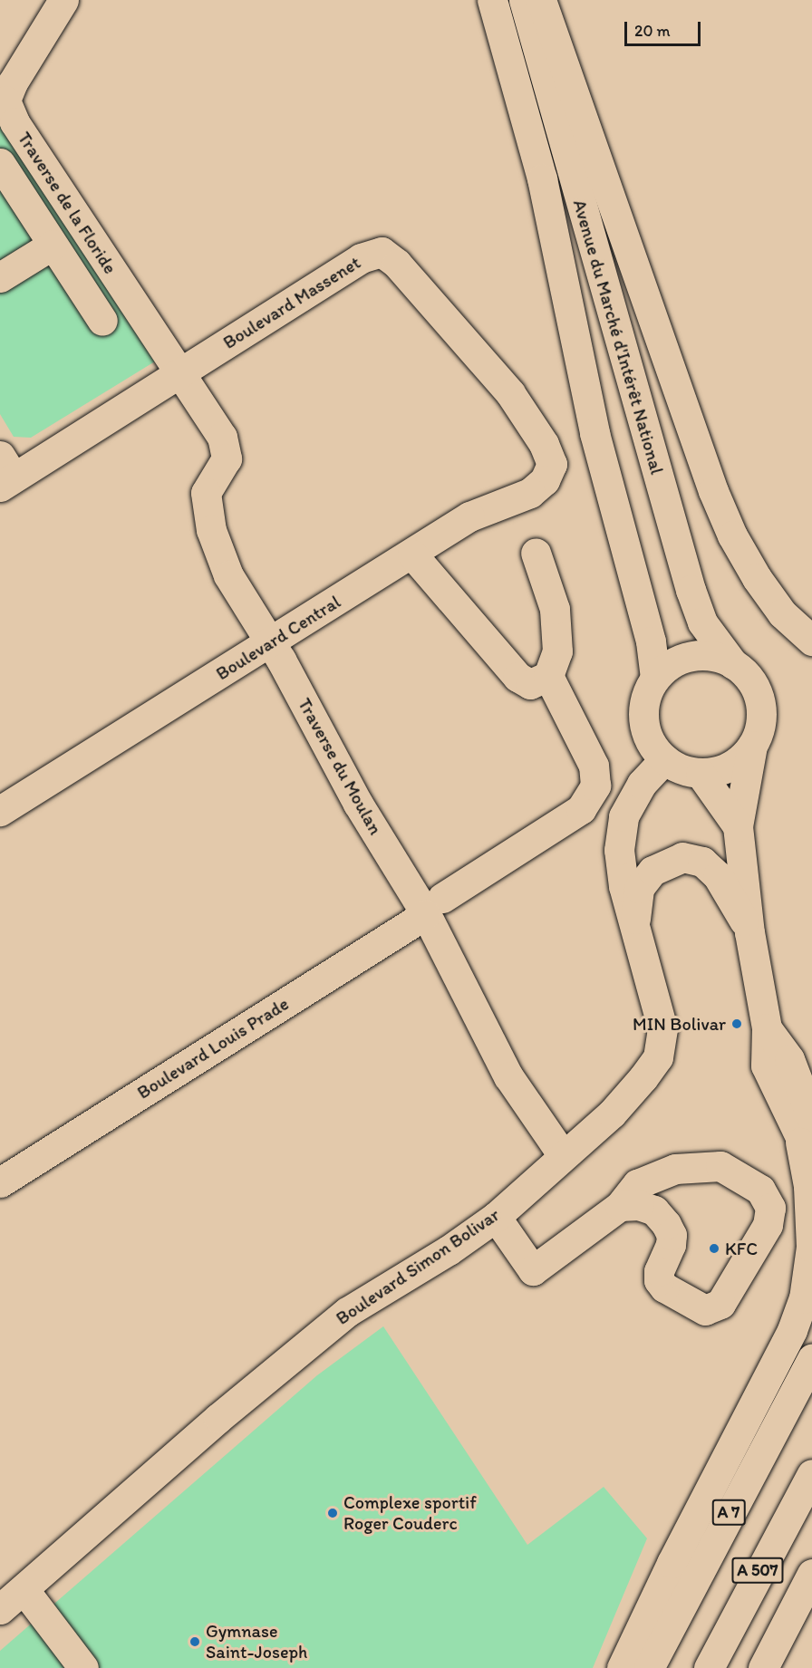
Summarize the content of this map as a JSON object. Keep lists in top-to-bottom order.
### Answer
{
  "streets": {
    "main road": [
      "Traverse de la Floride",
      "Boulevard Massenet",
      "Avenue du Marché d'Intérêt National",
      "Boulevard Central",
      "Traverse du Moulan",
      "Boulevard Louis Prade",
      "Boulevard Simon Bolivar",
      "A 7",
      "A 507"
    ]
  },
  "crossings": [
    ["Traverse de la Floride", "Boulevard Massenet"],
    ["Traverse de la Floride", "Traverse du Moulan"],
    ["Boulevard Massenet", "Boulevard Central"],
    ["Boulevard Massenet", "Traverse du Moulan"],
    ["Avenue du Marché d'Intérêt National", "Boulevard Simon Bolivar"],
    ["Boulevard Central", "Traverse du Moulan"],
    ["Traverse du Moulan", "Boulevard Louis Prade"],
    ["Traverse du Moulan", "Boulevard Simon Bolivar"]
  ],
  "places": [
    "MIN Bolivar",
    "KFC",
    "Complexe sportif Roger Couderc",
    "Gymnase Saint-Joseph"
  ],
  "scale_bar": "20 m"
}
